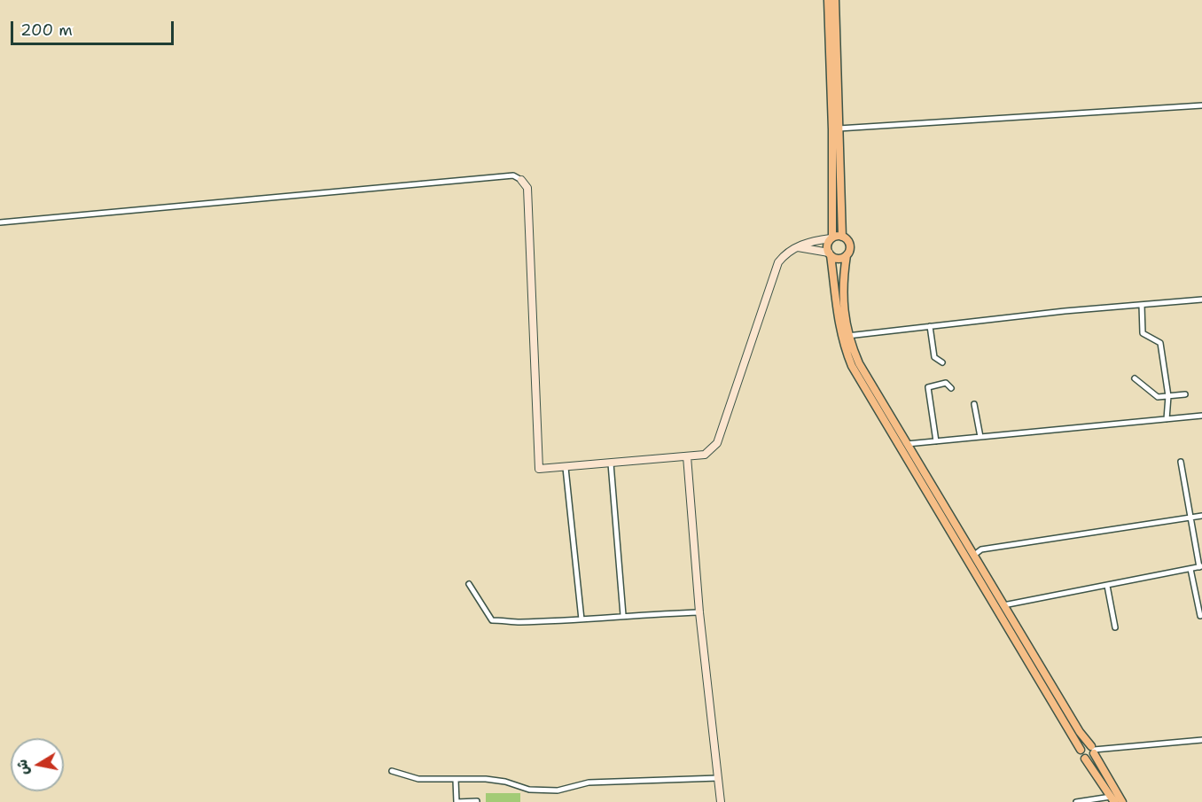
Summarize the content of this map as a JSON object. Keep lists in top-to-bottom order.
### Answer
{
  "scale_bar": "200 m",
  "north": "left"
}
